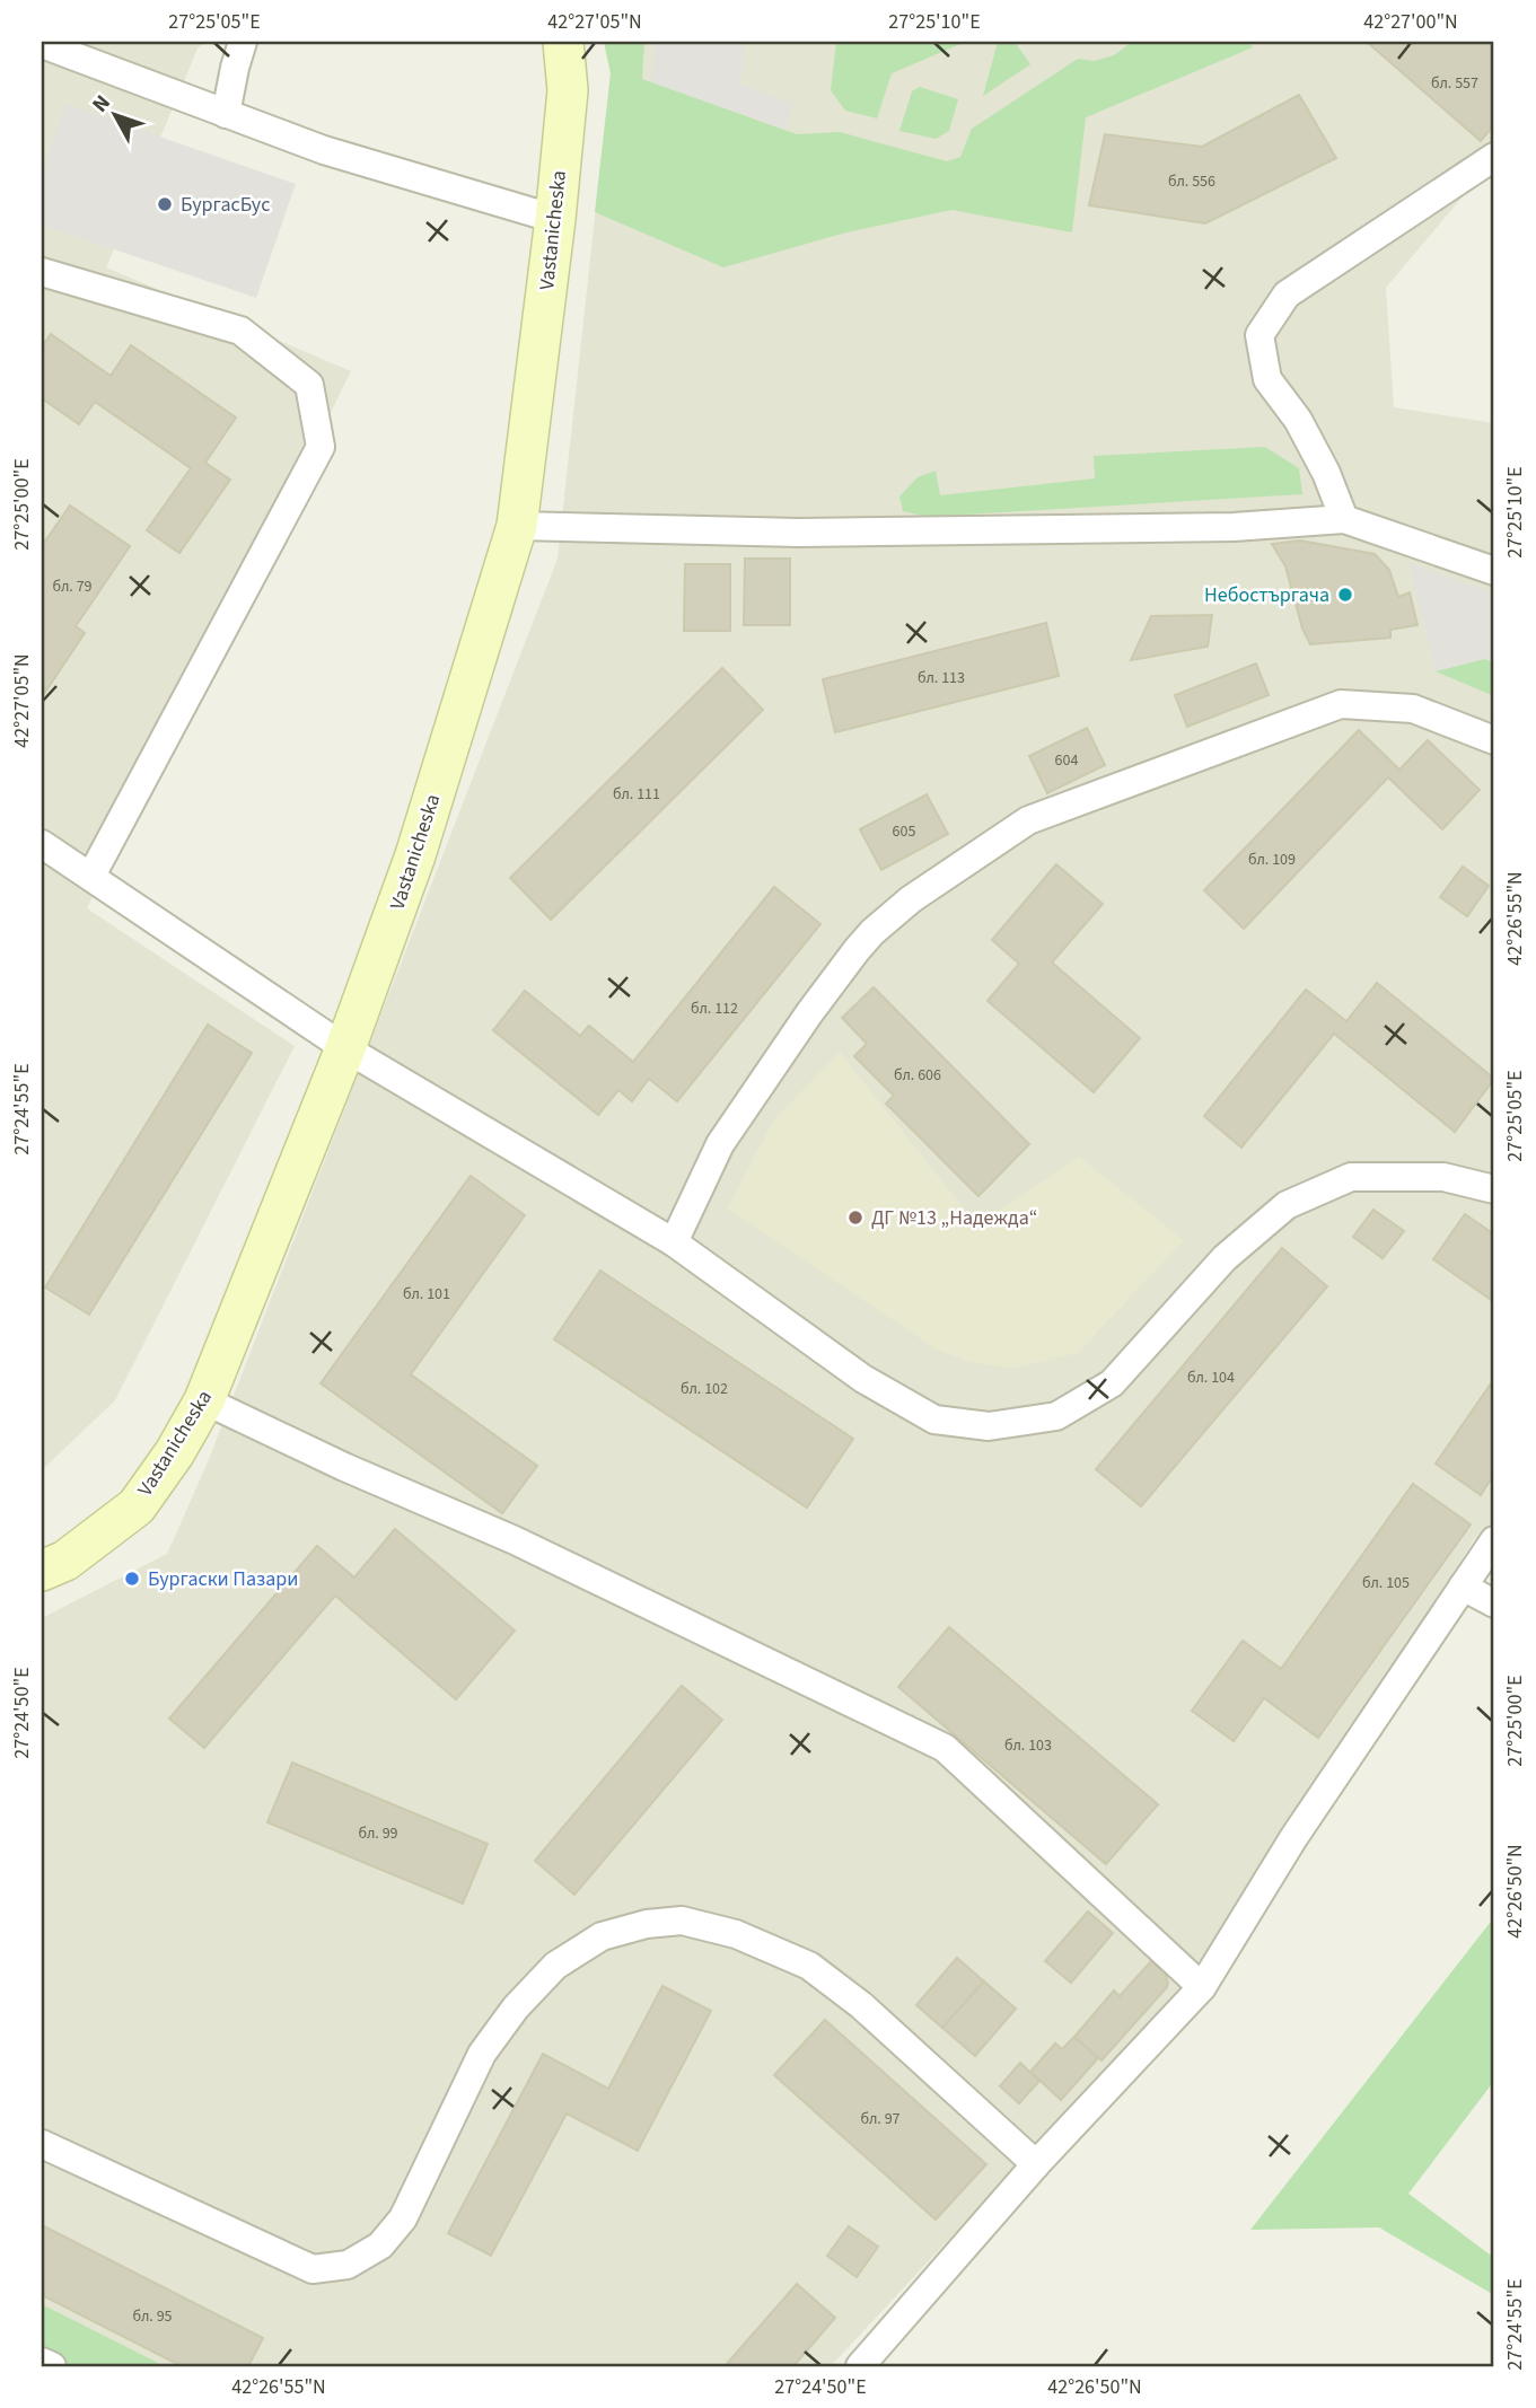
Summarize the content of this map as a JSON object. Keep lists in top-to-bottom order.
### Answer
{
  "streets": {
    "main road": ["Vastanicheska"]
  },
  "places": [
    "БургасБус",
    "Небостъргача",
    "ДГ №13 „Надежда“",
    "Бургаски Пазари"
  ],
  "house_numbers": [
    "бл. 557",
    "бл. 556",
    "бл. 79",
    "бл. 113",
    "604",
    "бл. 111",
    "605",
    "бл. 109",
    "бл. 112",
    "бл. 606",
    "бл. 101",
    "бл. 104",
    "бл. 102",
    "бл. 105",
    "бл. 103",
    "бл. 99",
    "бл. 97",
    "бл. 95"
  ],
  "north": "top left",
  "coordinates": [
    "27°25'05\"E",
    "42°27'05\"N",
    "27°25'10\"E",
    "42°27'00\"N",
    "27°25'00\"E",
    "42°26'55\"N",
    "27°24'55\"E",
    "27°24'50\"E",
    "42°26'50\"N"
  ]
}
